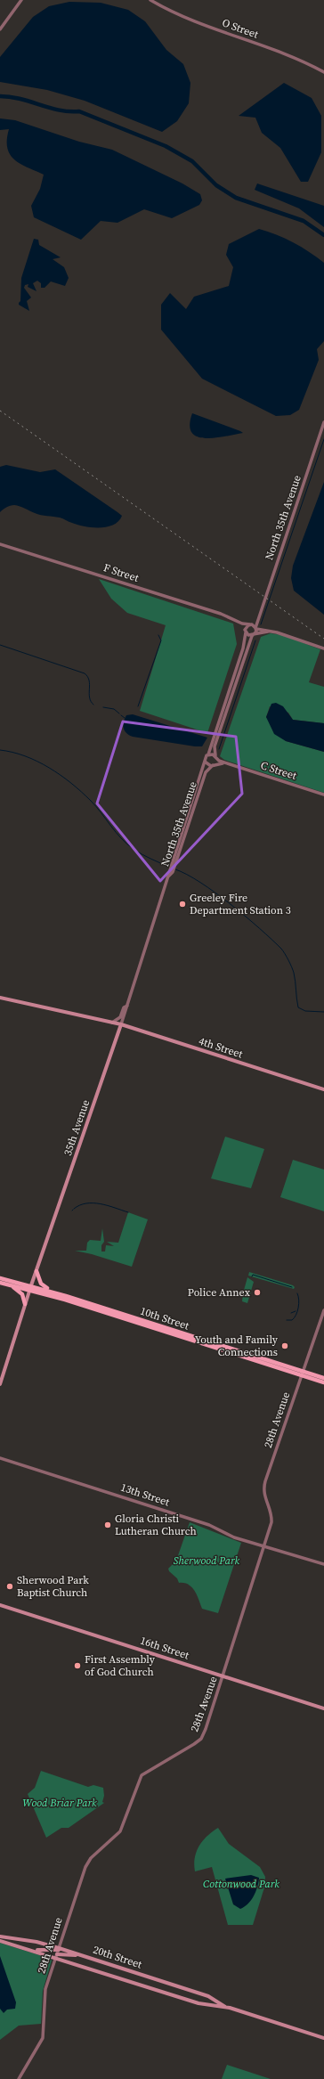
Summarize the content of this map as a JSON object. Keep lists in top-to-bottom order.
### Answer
{
  "streets": {
    "main road": [
      "4th Street",
      "35th Avenue",
      "10th Street",
      "16th Street",
      "20th Street"
    ],
    "street": [
      "O Street",
      "North 35th Avenue",
      "F Street",
      "C Street",
      "28th Avenue",
      "13th Street"
    ]
  },
  "crossings": [
    ["North 35th Avenue", "F Street"],
    ["North 35th Avenue", "C Street"],
    ["North 35th Avenue", "35th Avenue"],
    ["4th Street", "35th Avenue"],
    ["35th Avenue", "10th Street"],
    ["10th Street", "28th Avenue"],
    ["28th Avenue", "13th Street"],
    ["28th Avenue", "16th Street"],
    ["28th Avenue", "20th Street"]
  ],
  "parks": ["Sherwood Park", "Wood Briar Park", "Cottonwood Park"],
  "places": [
    "Greeley Fire Department Station 3",
    "Police Annex",
    "Youth and Family Connections",
    "Gloria Christi Lutheran Church",
    "Sherwood Park Baptist Church",
    "First Assembly of God Church"
  ]
}
